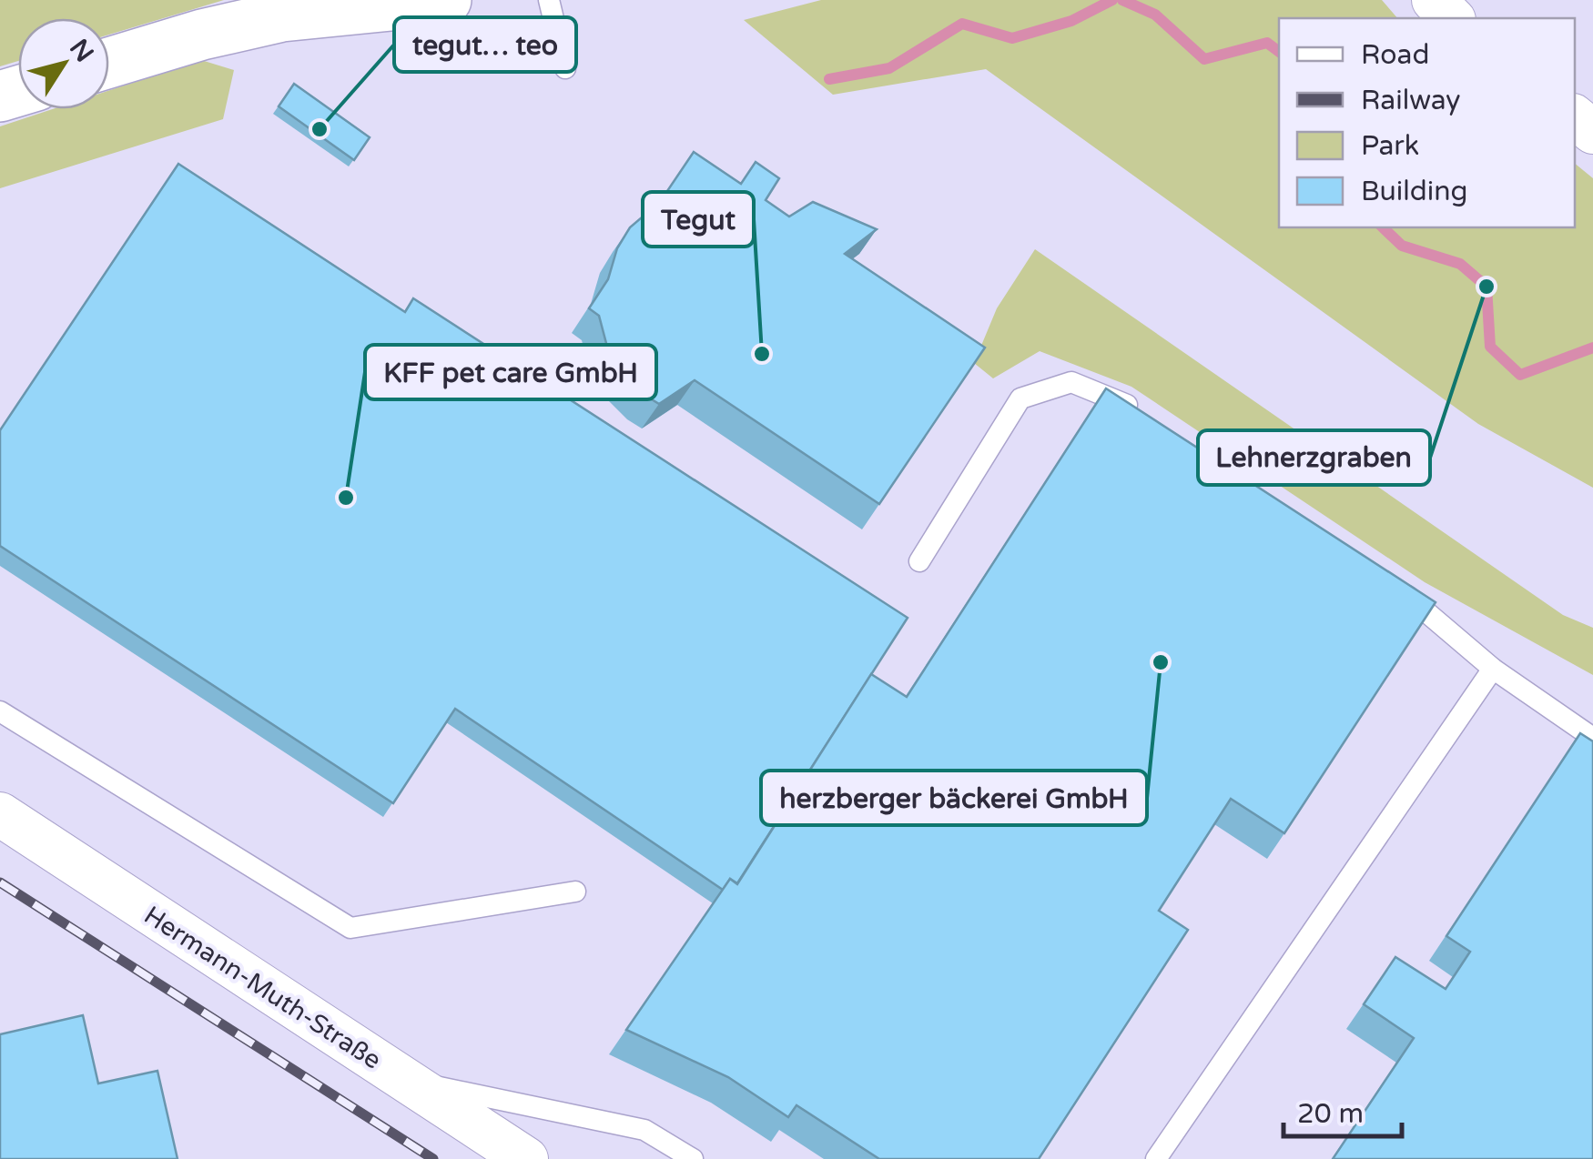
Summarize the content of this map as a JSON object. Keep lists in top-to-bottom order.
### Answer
{
  "streets": {
    "street": ["Hermann-Muth-Straße"]
  },
  "places": [
    "tegut… teo",
    "Lehnerzgraben",
    "Tegut",
    "KFF pet care GmbH",
    "herzberger bäckerei GmbH"
  ],
  "legend": [
    "Road",
    "Railway",
    "Park",
    "Building"
  ],
  "scale_bar": "20 m",
  "north": "top right"
}
